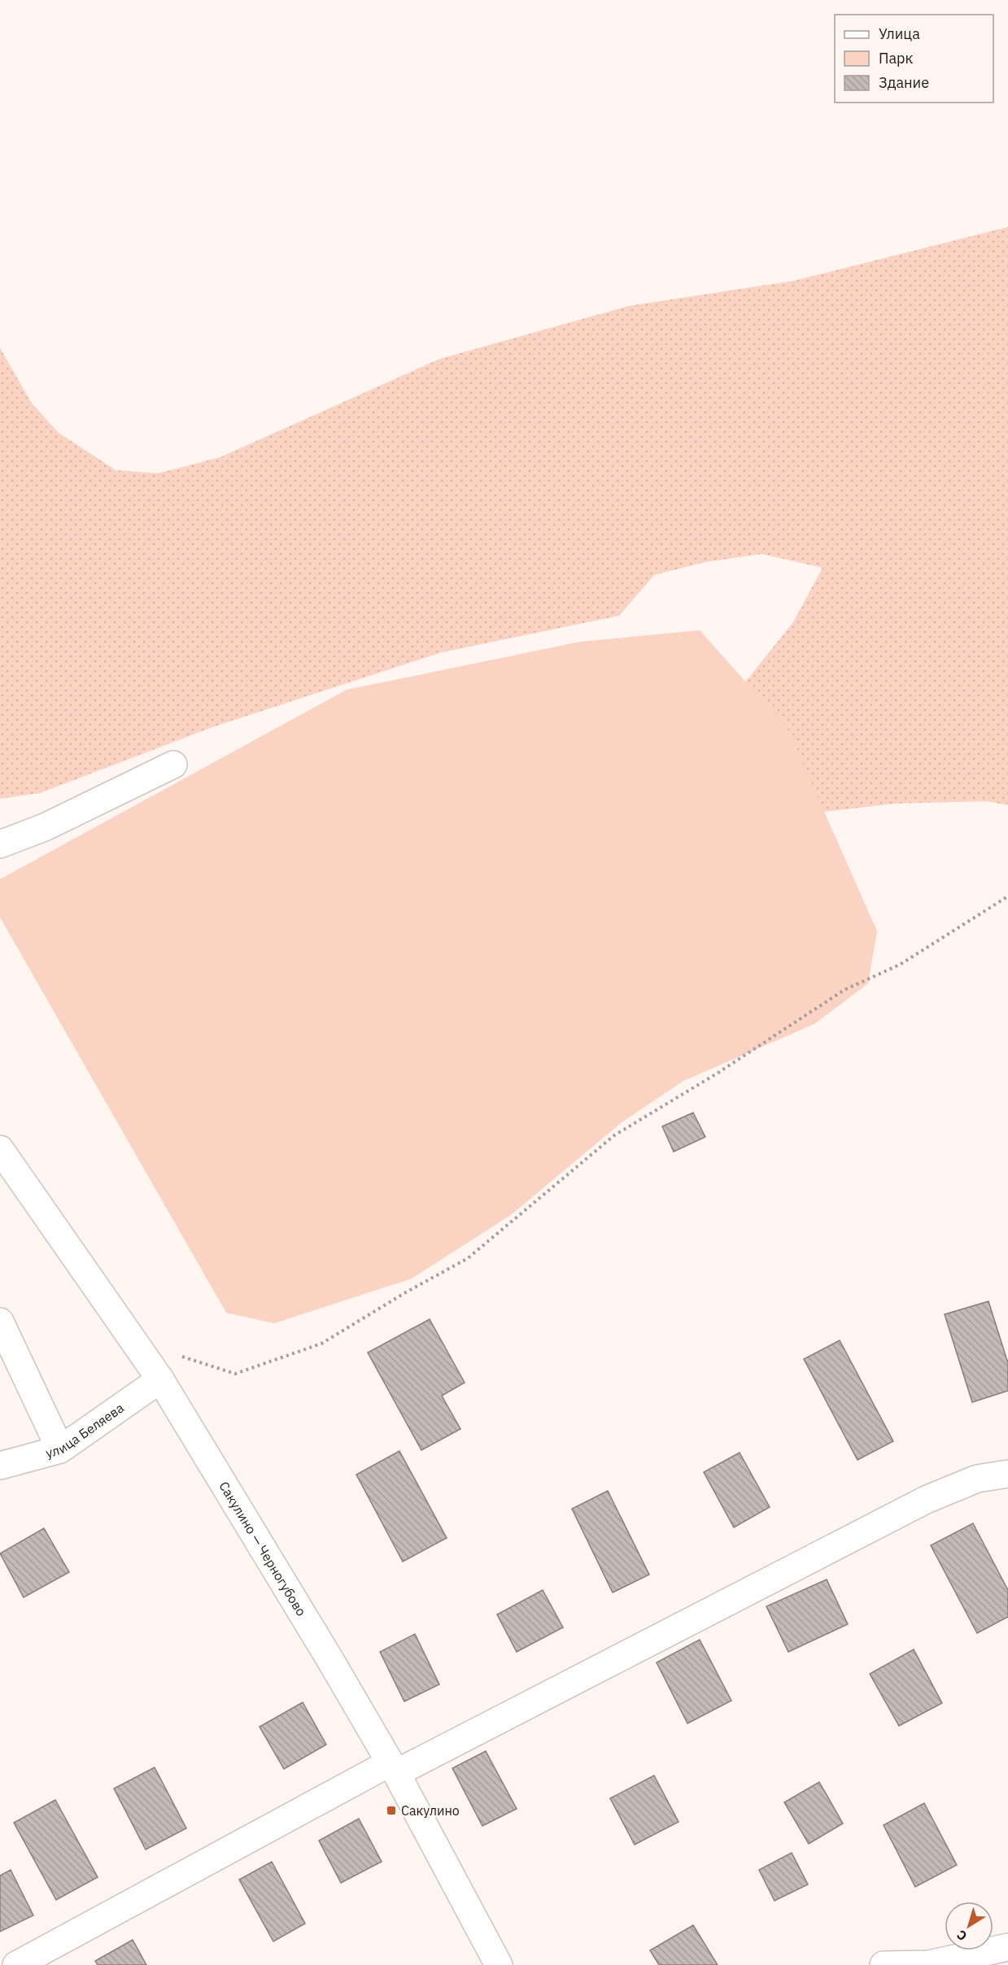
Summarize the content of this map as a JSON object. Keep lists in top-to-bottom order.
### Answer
{
  "streets": {
    "street": ["улица Беляева", "Сакулино — Черногубово"]
  },
  "crossings": [
    ["улица Беляева", "Сакулино — Черногубово"]
  ],
  "places": {
    "transit": ["Сакулино"]
  },
  "legend": ["Улица", "Парк", "Здание"],
  "north": "bottom left"
}
